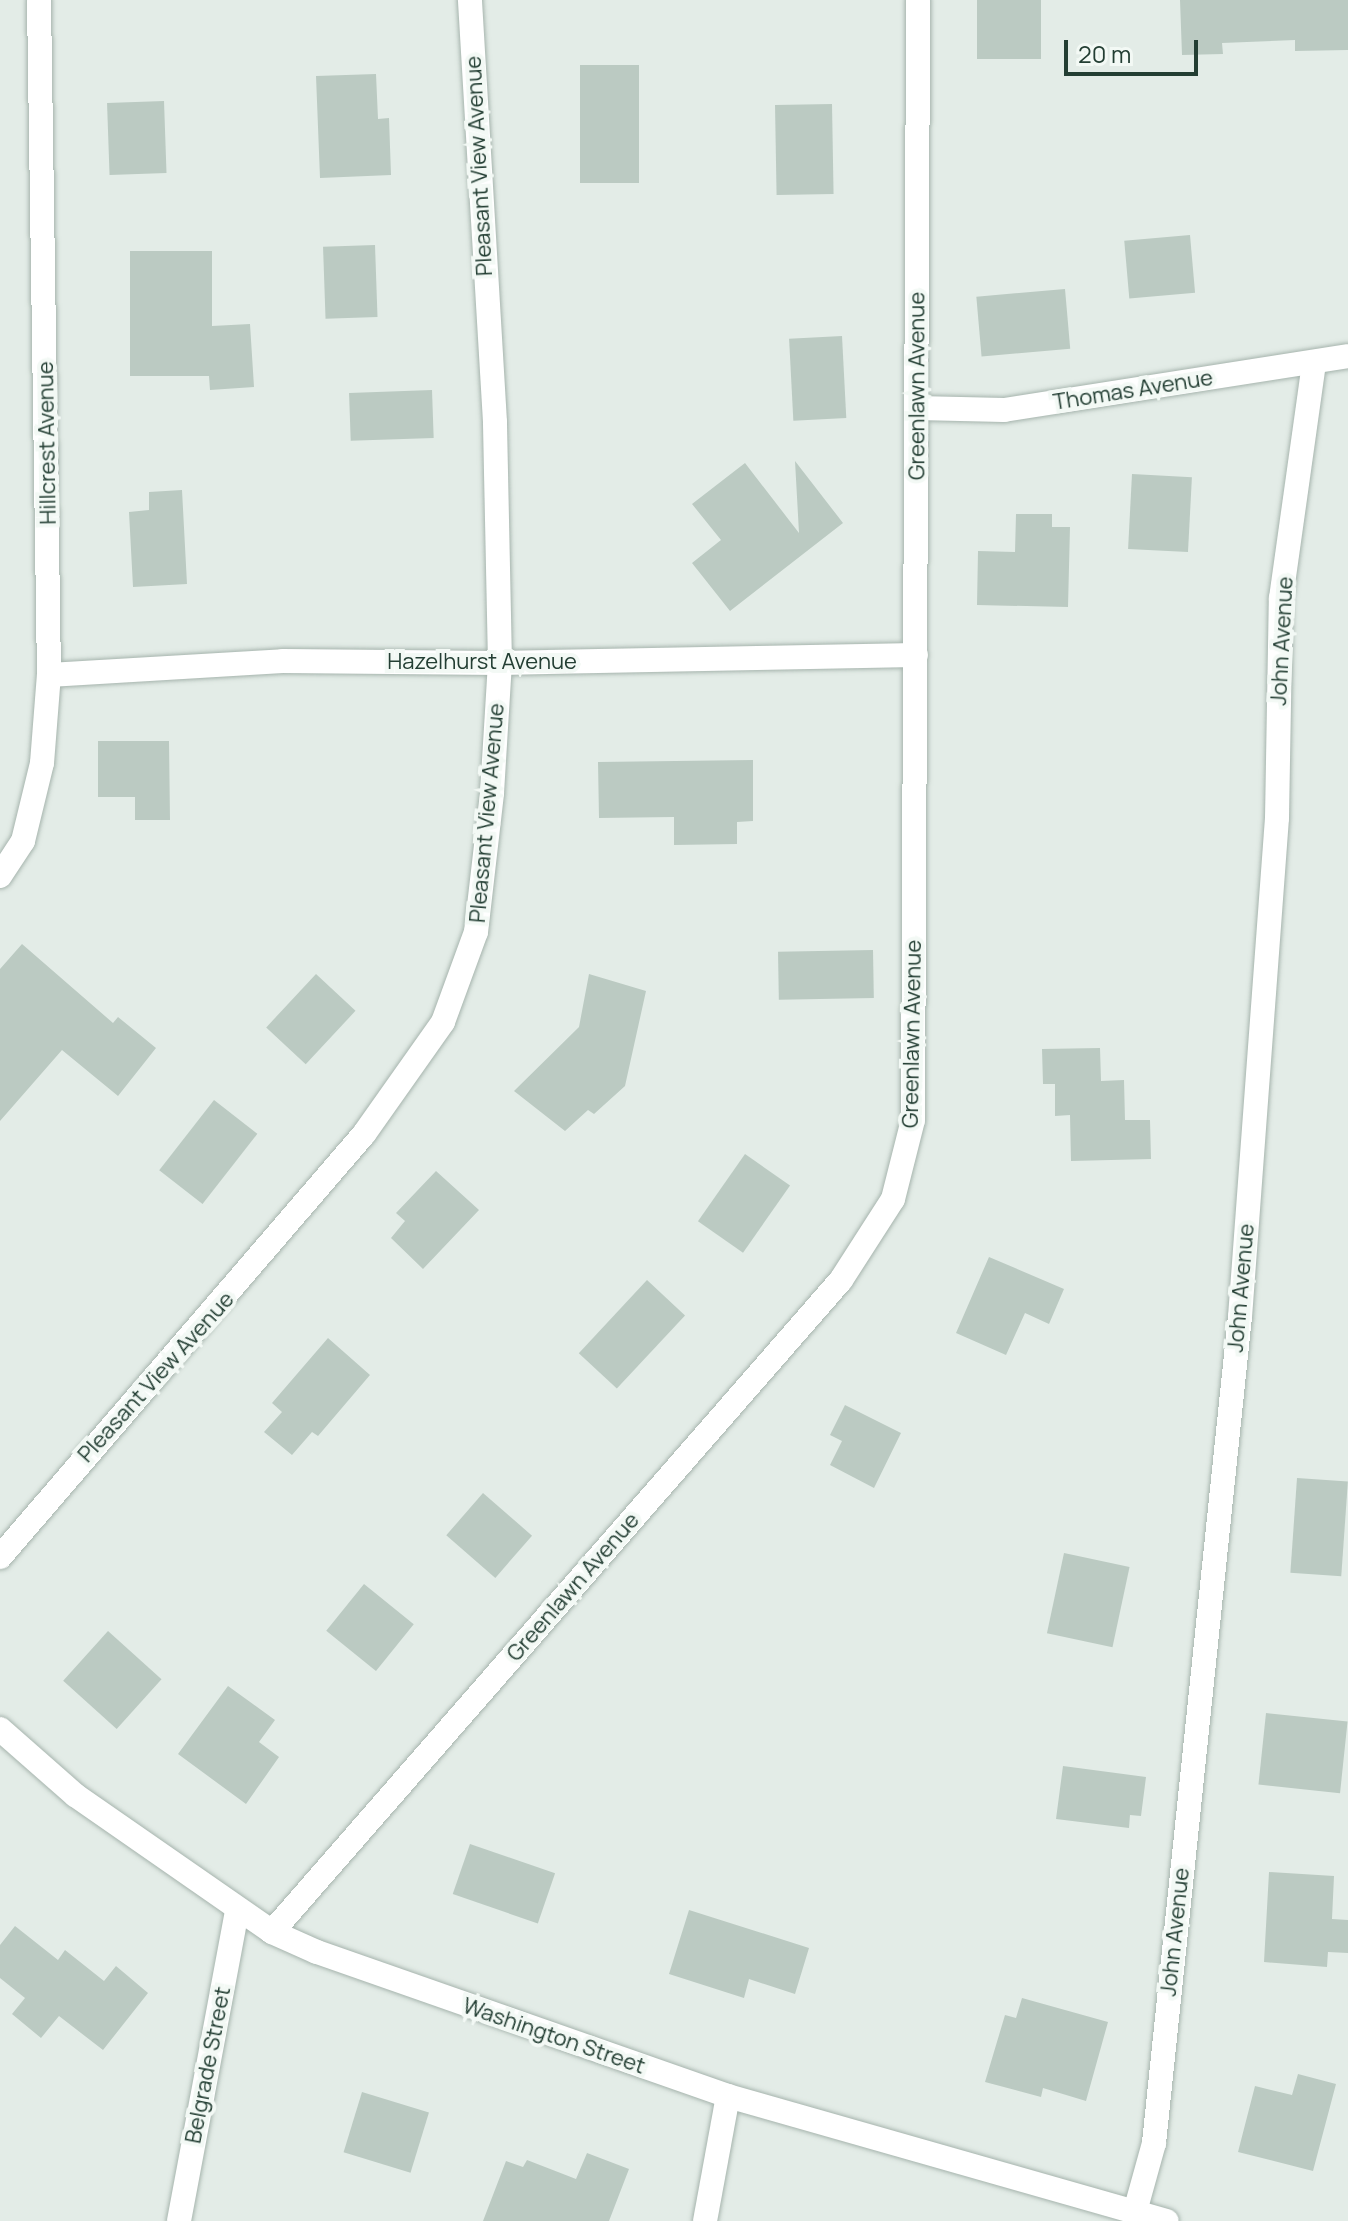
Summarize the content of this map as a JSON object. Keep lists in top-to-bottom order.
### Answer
{
  "streets": {
    "street": [
      "Pleasant View Avenue",
      "Greenlawn Avenue",
      "Thomas Avenue",
      "Hillcrest Avenue",
      "John Avenue",
      "Hazelhurst Avenue",
      "Washington Street",
      "Belgrade Street"
    ]
  },
  "crossings": [
    ["Pleasant View Avenue", "Hazelhurst Avenue"],
    ["Greenlawn Avenue", "Thomas Avenue"],
    ["Greenlawn Avenue", "Hazelhurst Avenue"],
    ["Greenlawn Avenue", "Washington Street"],
    ["Thomas Avenue", "John Avenue"],
    ["Hillcrest Avenue", "Hazelhurst Avenue"],
    ["John Avenue", "Washington Street"],
    ["Washington Street", "Belgrade Street"]
  ],
  "scale_bar": "20 m"
}
